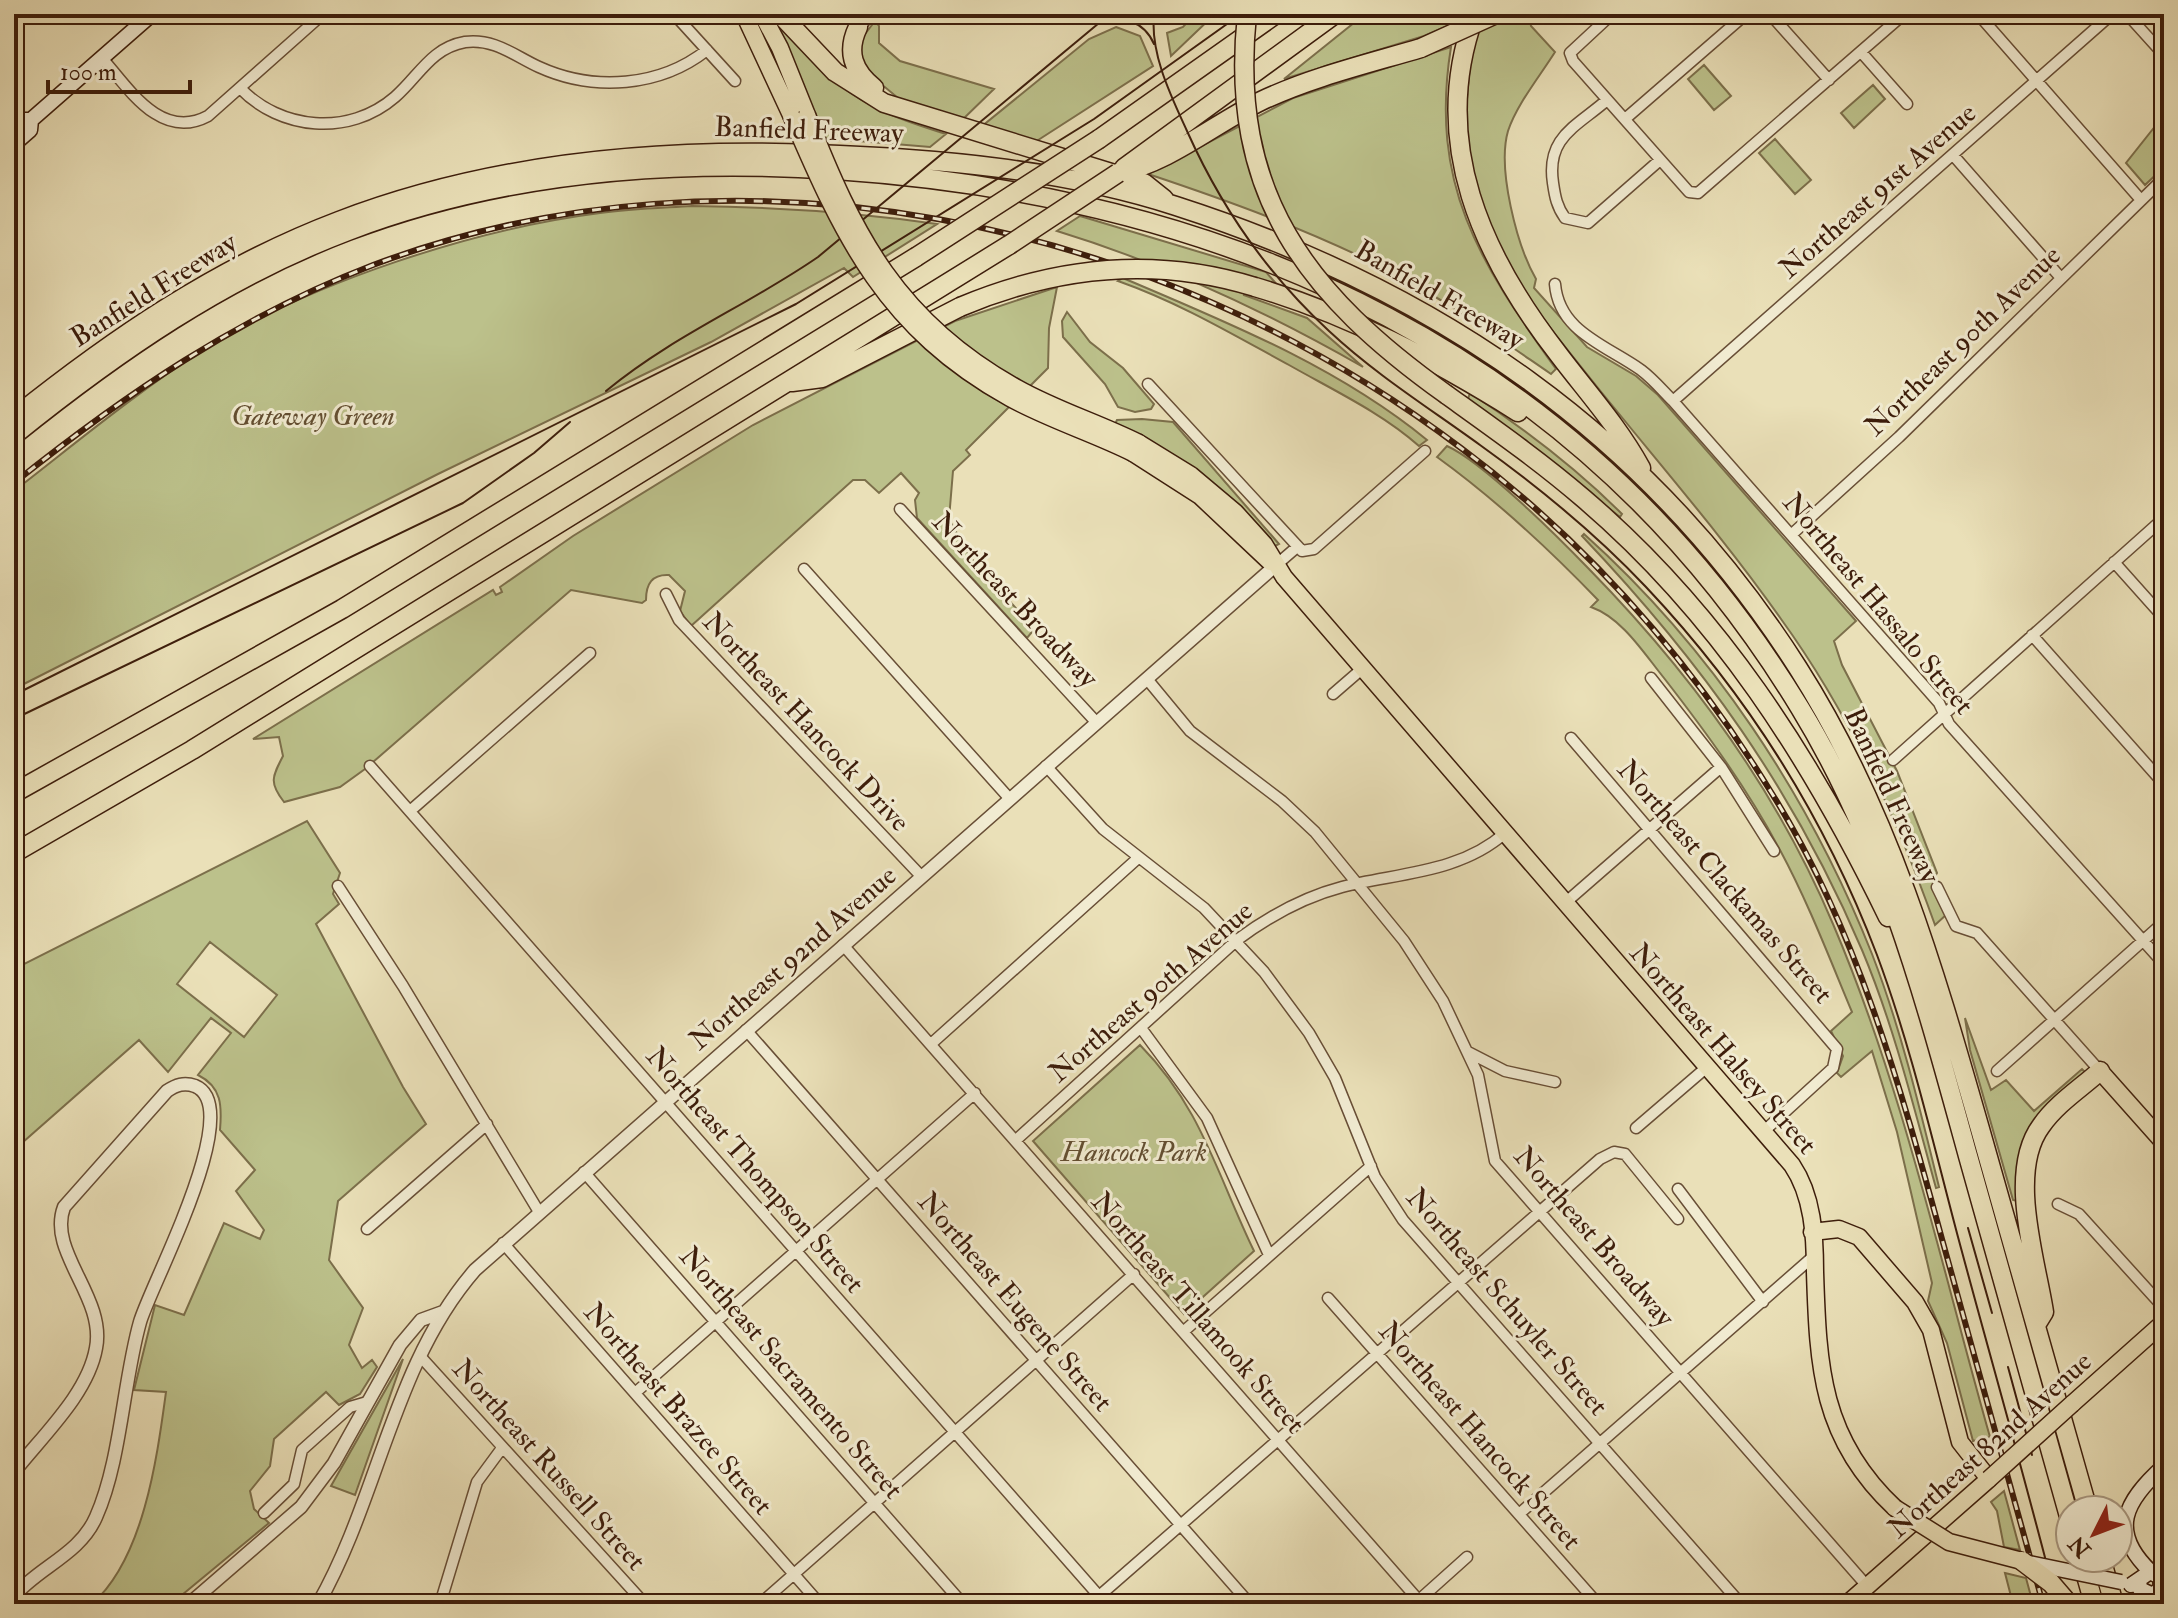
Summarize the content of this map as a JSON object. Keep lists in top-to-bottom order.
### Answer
{
  "streets": {
    "highway": ["Banfield Freeway"],
    "main road": ["Northeast Halsey Street", "Northeast 82nd Avenue"],
    "street": [
      "Northeast 91st Avenue",
      "Northeast 90th Avenue",
      "Northeast Broadway",
      "Northeast Hassalo Street",
      "Northeast Hancock Drive",
      "Northeast Clackamas Street",
      "Northeast 92nd Avenue",
      "Northeast Thompson Street",
      "Northeast Eugene Street",
      "Northeast Schuyler Street",
      "Northeast Tillamook Street",
      "Northeast Sacramento Street",
      "Northeast Brazee Street",
      "Northeast Hancock Street",
      "Northeast Russell Street"
    ]
  },
  "crossings": [
    ["Northeast 91st Avenue", "Northeast Hassalo Street"],
    ["Northeast 90th Avenue", "Northeast Broadway"],
    ["Northeast 90th Avenue", "Northeast Hassalo Street"],
    ["Northeast 90th Avenue", "Northeast Halsey Street"],
    ["Northeast 90th Avenue", "Northeast Schuyler Street"],
    ["Northeast 90th Avenue", "Northeast Tillamook Street"],
    ["Northeast Broadway", "Northeast 92nd Avenue"],
    ["Northeast Broadway", "Northeast 82nd Avenue"],
    ["Northeast Hancock Drive", "Northeast 92nd Avenue"],
    ["Northeast Clackamas Street", "Northeast Halsey Street"],
    ["Northeast 92nd Avenue", "Northeast Halsey Street"],
    ["Northeast 92nd Avenue", "Northeast Thompson Street"],
    ["Northeast 92nd Avenue", "Northeast Eugene Street"],
    ["Northeast 92nd Avenue", "Northeast Schuyler Street"],
    ["Northeast 92nd Avenue", "Northeast Tillamook Street"],
    ["Northeast 92nd Avenue", "Northeast Sacramento Street"],
    ["Northeast 92nd Avenue", "Northeast Brazee Street"],
    ["Northeast 92nd Avenue", "Northeast Russell Street"]
  ],
  "parks": ["Gateway Green", "Hancock Park"],
  "scale_bar": "100 m",
  "north": "bottom left"
}
